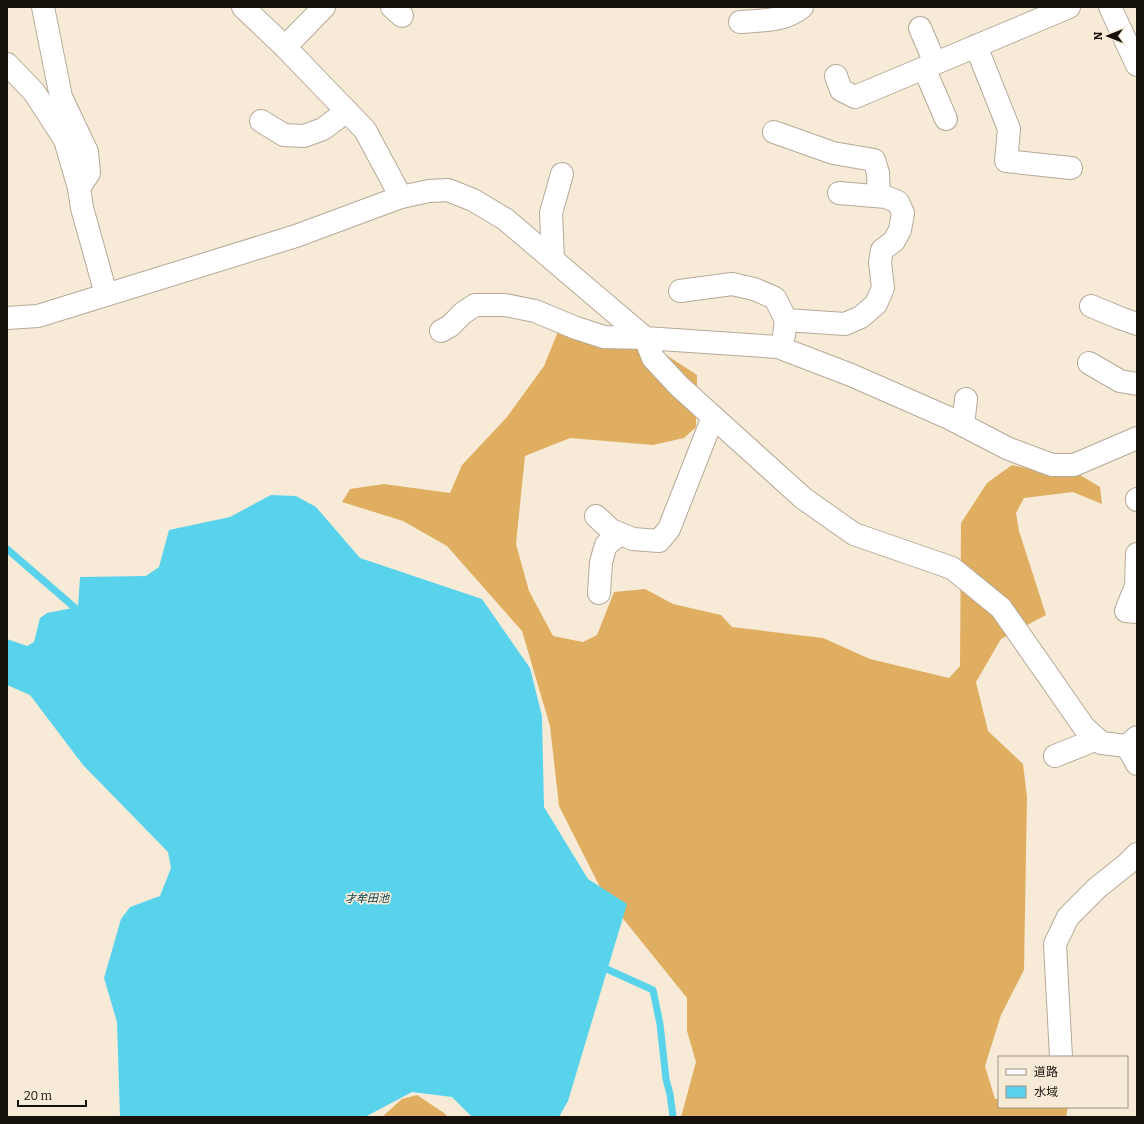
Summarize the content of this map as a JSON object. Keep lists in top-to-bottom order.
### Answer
{
  "water": ["才牟田池"],
  "legend": ["道路", "水域"],
  "scale_bar": "20 m",
  "north": "left"
}
